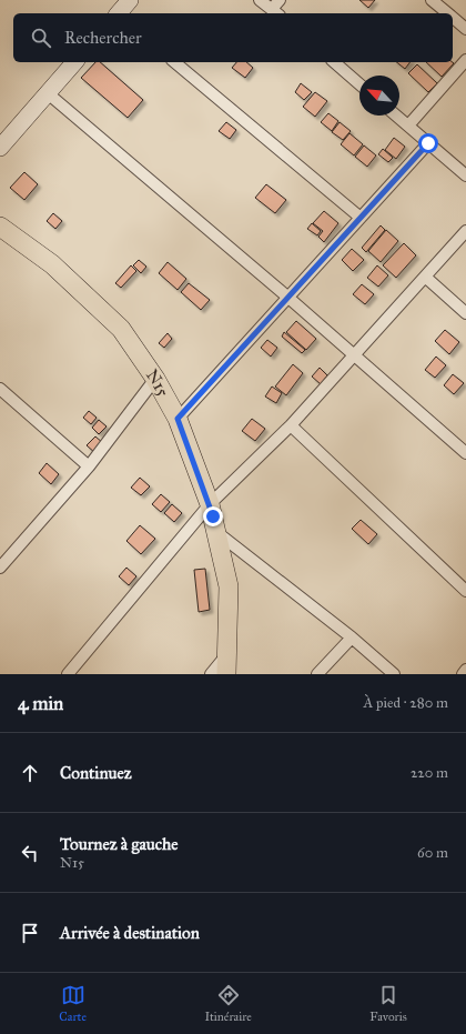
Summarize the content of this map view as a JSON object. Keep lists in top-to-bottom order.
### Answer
{
  "streets": {
    "main road": ["N15"]
  },
  "north": "top left",
  "page": {
    "search": "Rechercher",
    "heading": ["4 min", "À pied · 280 m"],
    "list": [
      ["Continuez", "220 m"],
      ["Tournez à gauche", "N15", "60 m"],
      "Arrivée à destination"
    ],
    "nav": ["Carte", "Itinéraire", "Favoris"]
  }
}
